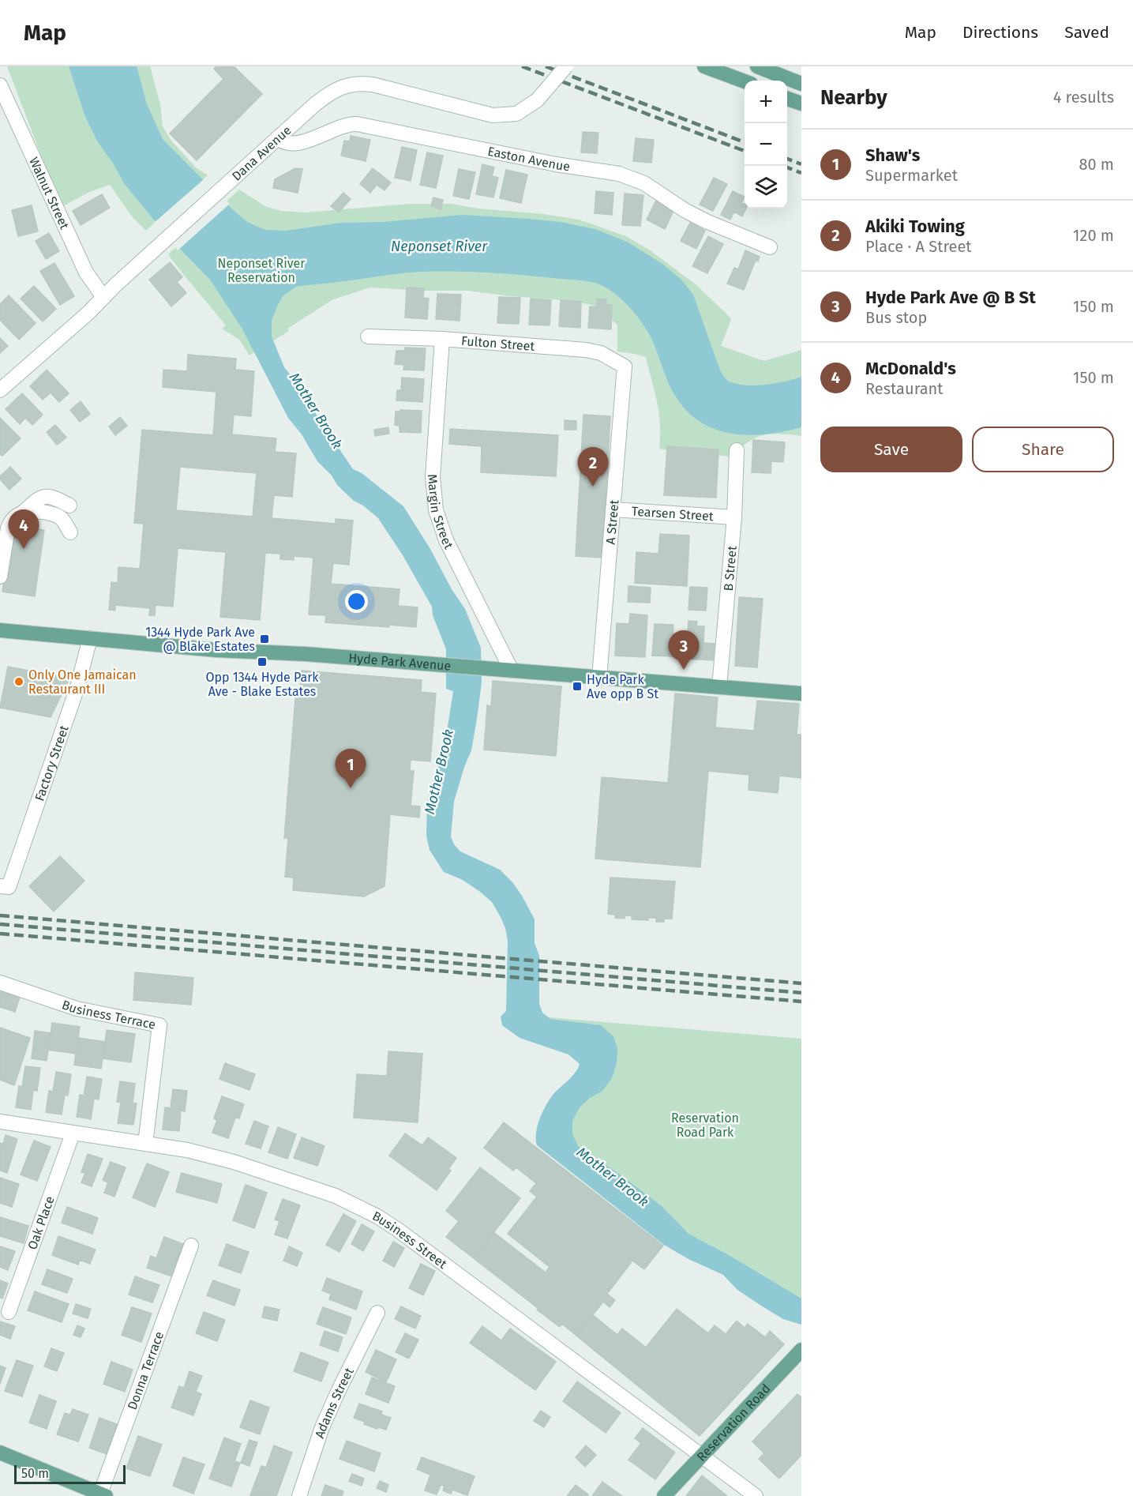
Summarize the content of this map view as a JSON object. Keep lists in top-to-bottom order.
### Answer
{
  "streets": {
    "main road": ["Hyde Park Avenue", "Reservation Road"],
    "street": [
      "Dana Avenue",
      "Easton Avenue",
      "Walnut Street",
      "Fulton Street",
      "Margin Street",
      "Tearsen Street",
      "A Street",
      "B Street",
      "Factory Street",
      "Business Terrace",
      "Oak Place",
      "Business Street",
      "Donna Terrace",
      "Adams Street"
    ]
  },
  "crossings": [
    ["Dana Avenue", "Easton Avenue"],
    ["Dana Avenue", "Walnut Street"],
    ["Fulton Street", "Margin Street"],
    ["Fulton Street", "A Street"],
    ["Margin Street", "Hyde Park Avenue"],
    ["Tearsen Street", "A Street"],
    ["Tearsen Street", "B Street"],
    ["A Street", "Hyde Park Avenue"],
    ["B Street", "Hyde Park Avenue"],
    ["Hyde Park Avenue", "Factory Street"],
    ["Business Terrace", "Business Street"],
    ["Oak Place", "Business Street"],
    ["Business Street", "Reservation Road"]
  ],
  "water": ["Neponset River", "Mother Brook"],
  "parks": ["Neponset River Reservation", "Reservation Road Park"],
  "places": {
    "transit": ["1344 Hyde Park Ave @ Blake Estates", "Opp 1344 Hyde Park Ave - Blake Estates", "Hyde Park Ave opp B St"],
    "other": ["Only One Jamaican Restaurant III"]
  },
  "scale_bar": "50 m",
  "page": {
    "header": "Map",
    "nav": ["Map", "Directions", "Saved"],
    "heading": ["Nearby", "4 results"],
    "map_buttons": ["+", "−"],
    "list": [
      {
        "mark": "1",
        "name": "Shaw's",
        "note": "Supermarket",
        "value": "80 m"
      },
      {
        "mark": "2",
        "name": "Akiki Towing",
        "note": "Place · A Street",
        "value": "120 m"
      },
      {
        "mark": "3",
        "name": "Hyde Park Ave @ B St",
        "note": "Bus stop",
        "value": "150 m"
      },
      {
        "mark": "4",
        "name": "McDonald's",
        "note": "Restaurant",
        "value": "150 m"
      }
    ],
    "buttons": ["Save", "Share"],
    "pins": [
      "2",
      "4",
      "3",
      "1"
    ],
    "scale": "50 m"
  }
}
